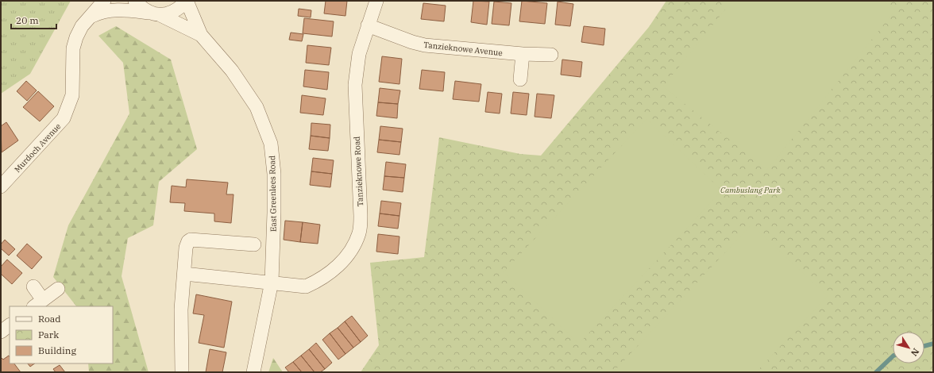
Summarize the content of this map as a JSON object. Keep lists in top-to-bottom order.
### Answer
{
  "streets": {
    "street": [
      "Tanzieknowe Avenue",
      "Murdoch Avenue",
      "Tanzieknowe Road",
      "East Greenlees Road"
    ]
  },
  "crossings": [
    ["Tanzieknowe Avenue", "Tanzieknowe Road"],
    ["Murdoch Avenue", "East Greenlees Road"],
    ["Tanzieknowe Road", "East Greenlees Road"]
  ],
  "parks": ["Cambuslang Park"],
  "legend": ["Road", "Park", "Building"],
  "scale_bar": "20 m",
  "north": "bottom right"
}
